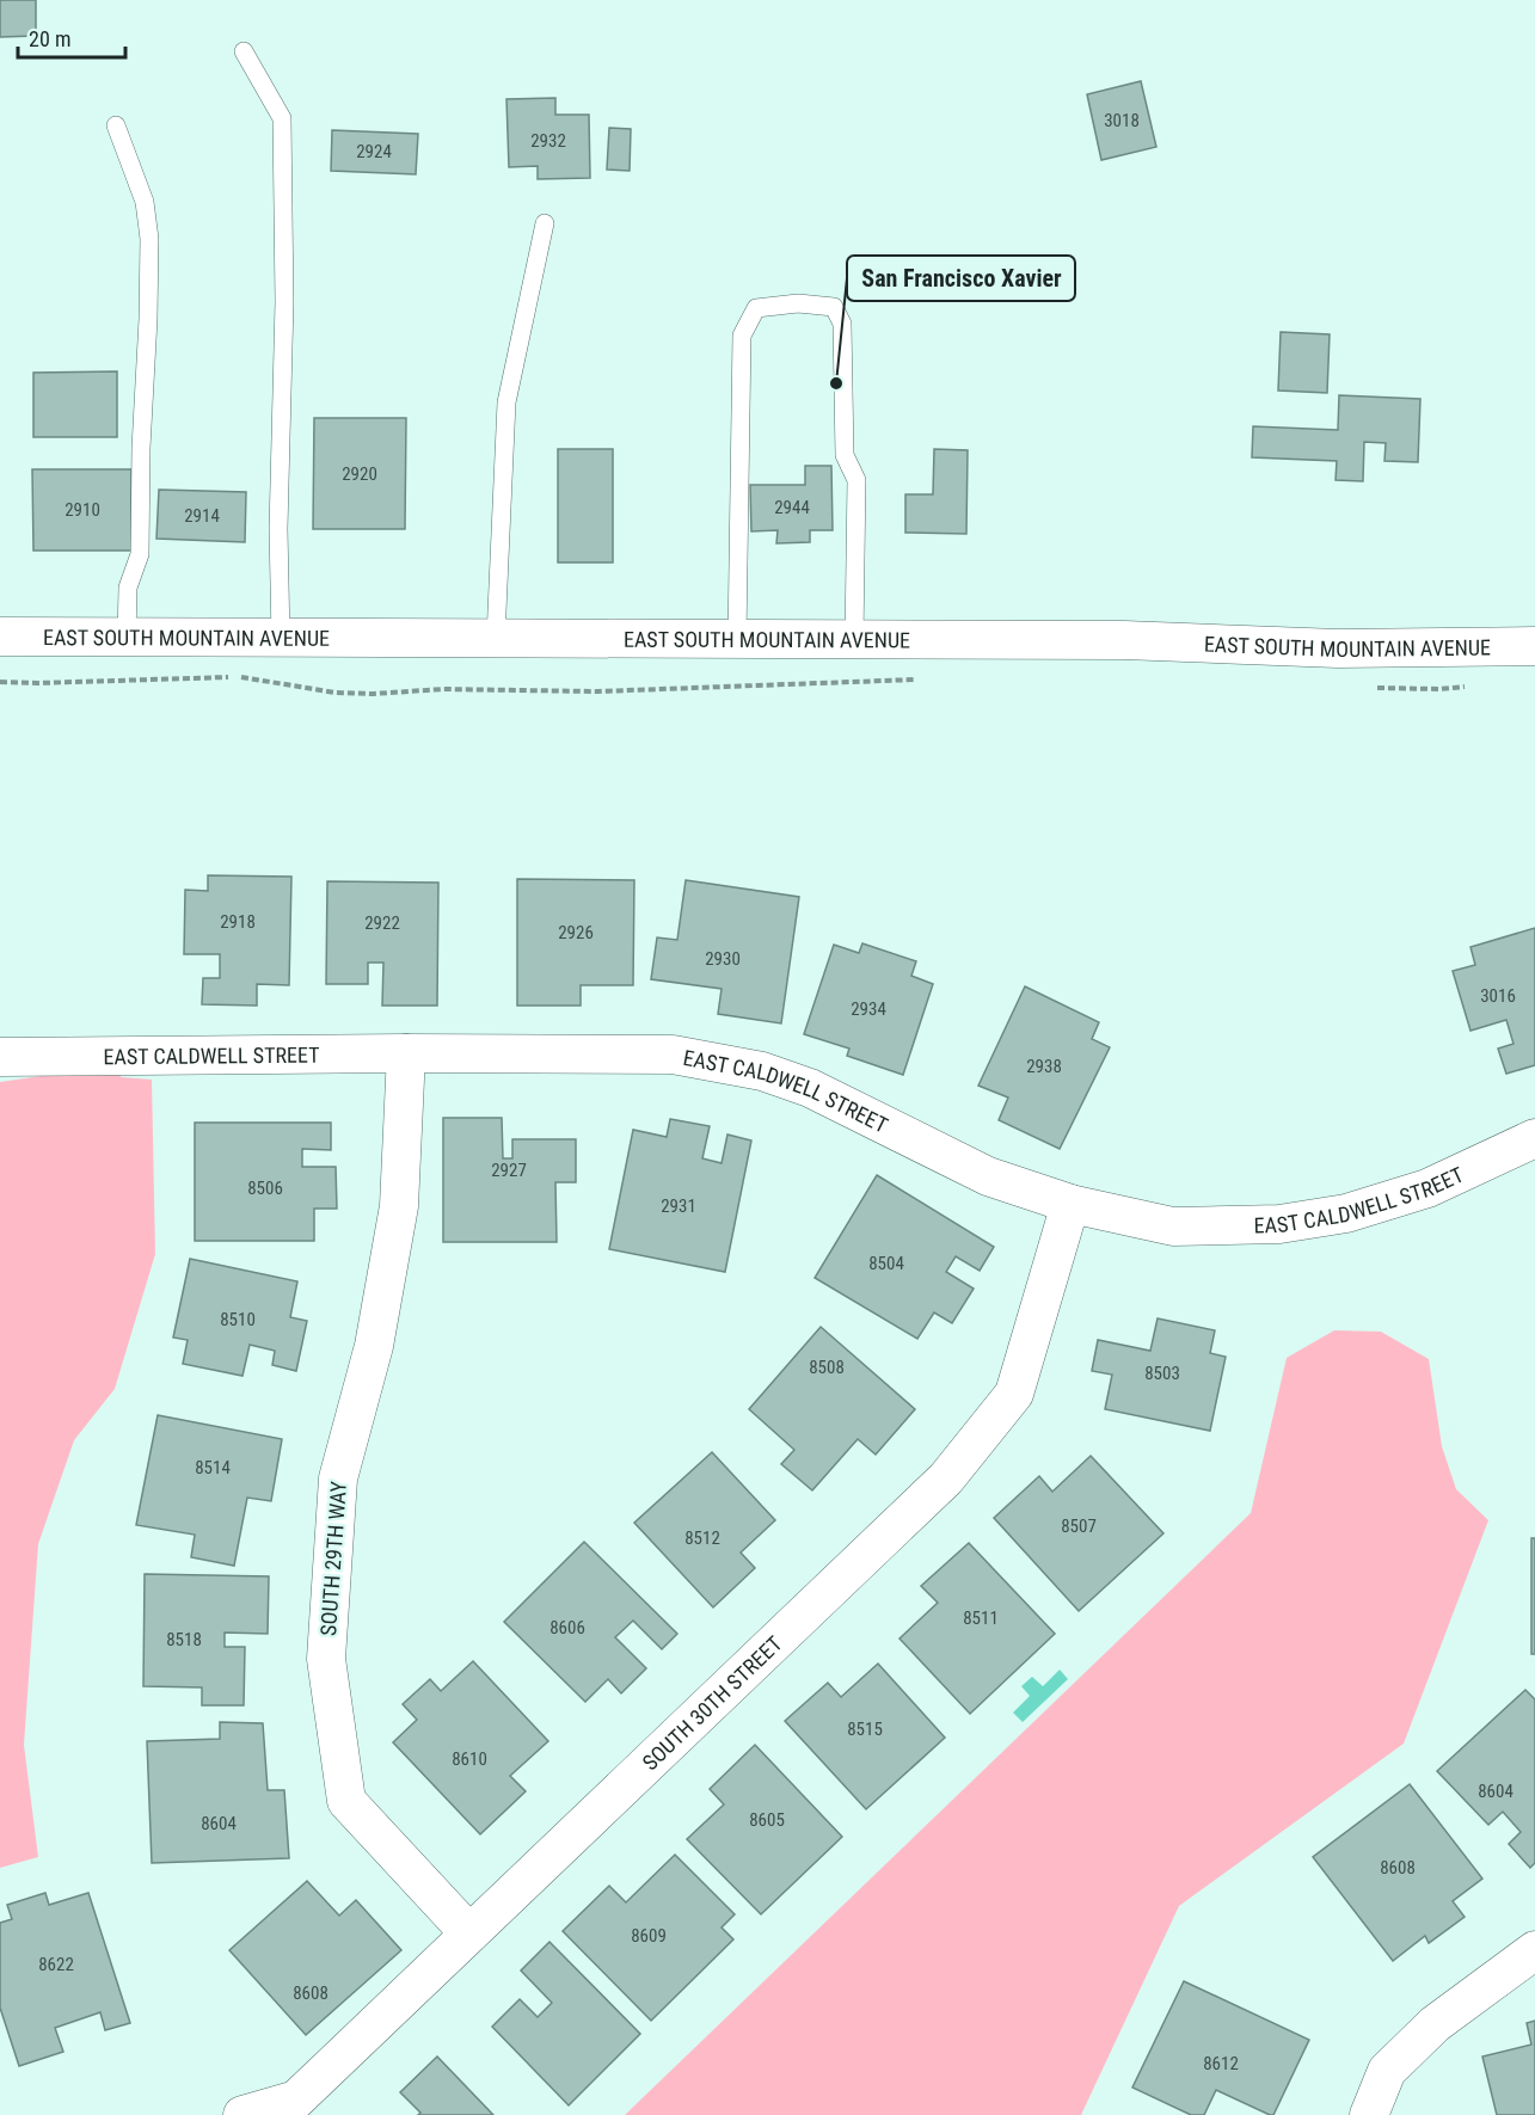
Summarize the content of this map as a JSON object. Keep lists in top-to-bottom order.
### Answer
{
  "streets": {
    "street": [
      "EAST SOUTH MOUNTAIN AVENUE",
      "EAST CALDWELL STREET",
      "SOUTH 29TH WAY",
      "SOUTH 30TH STREET"
    ]
  },
  "crossings": [
    ["EAST CALDWELL STREET", "SOUTH 29TH WAY"],
    ["EAST CALDWELL STREET", "SOUTH 30TH STREET"],
    ["SOUTH 29TH WAY", "SOUTH 30TH STREET"]
  ],
  "places": ["San Francisco Xavier"],
  "house_numbers": [
    "3018",
    "2932",
    "2924",
    "2920",
    "2944",
    "2910",
    "2914",
    "2918",
    "2922",
    "2926",
    "2930",
    "3016",
    "2934",
    "2938",
    "2927",
    "8506",
    "2931",
    "8504",
    "8510",
    "8508",
    "8503",
    "8514",
    "8507",
    "8512",
    "8511",
    "8606",
    "8518",
    "8515",
    "8610",
    "8604",
    "8605",
    "8604",
    "8608",
    "8609",
    "8622",
    "8608",
    "8612"
  ],
  "scale_bar": "20 m"
}
